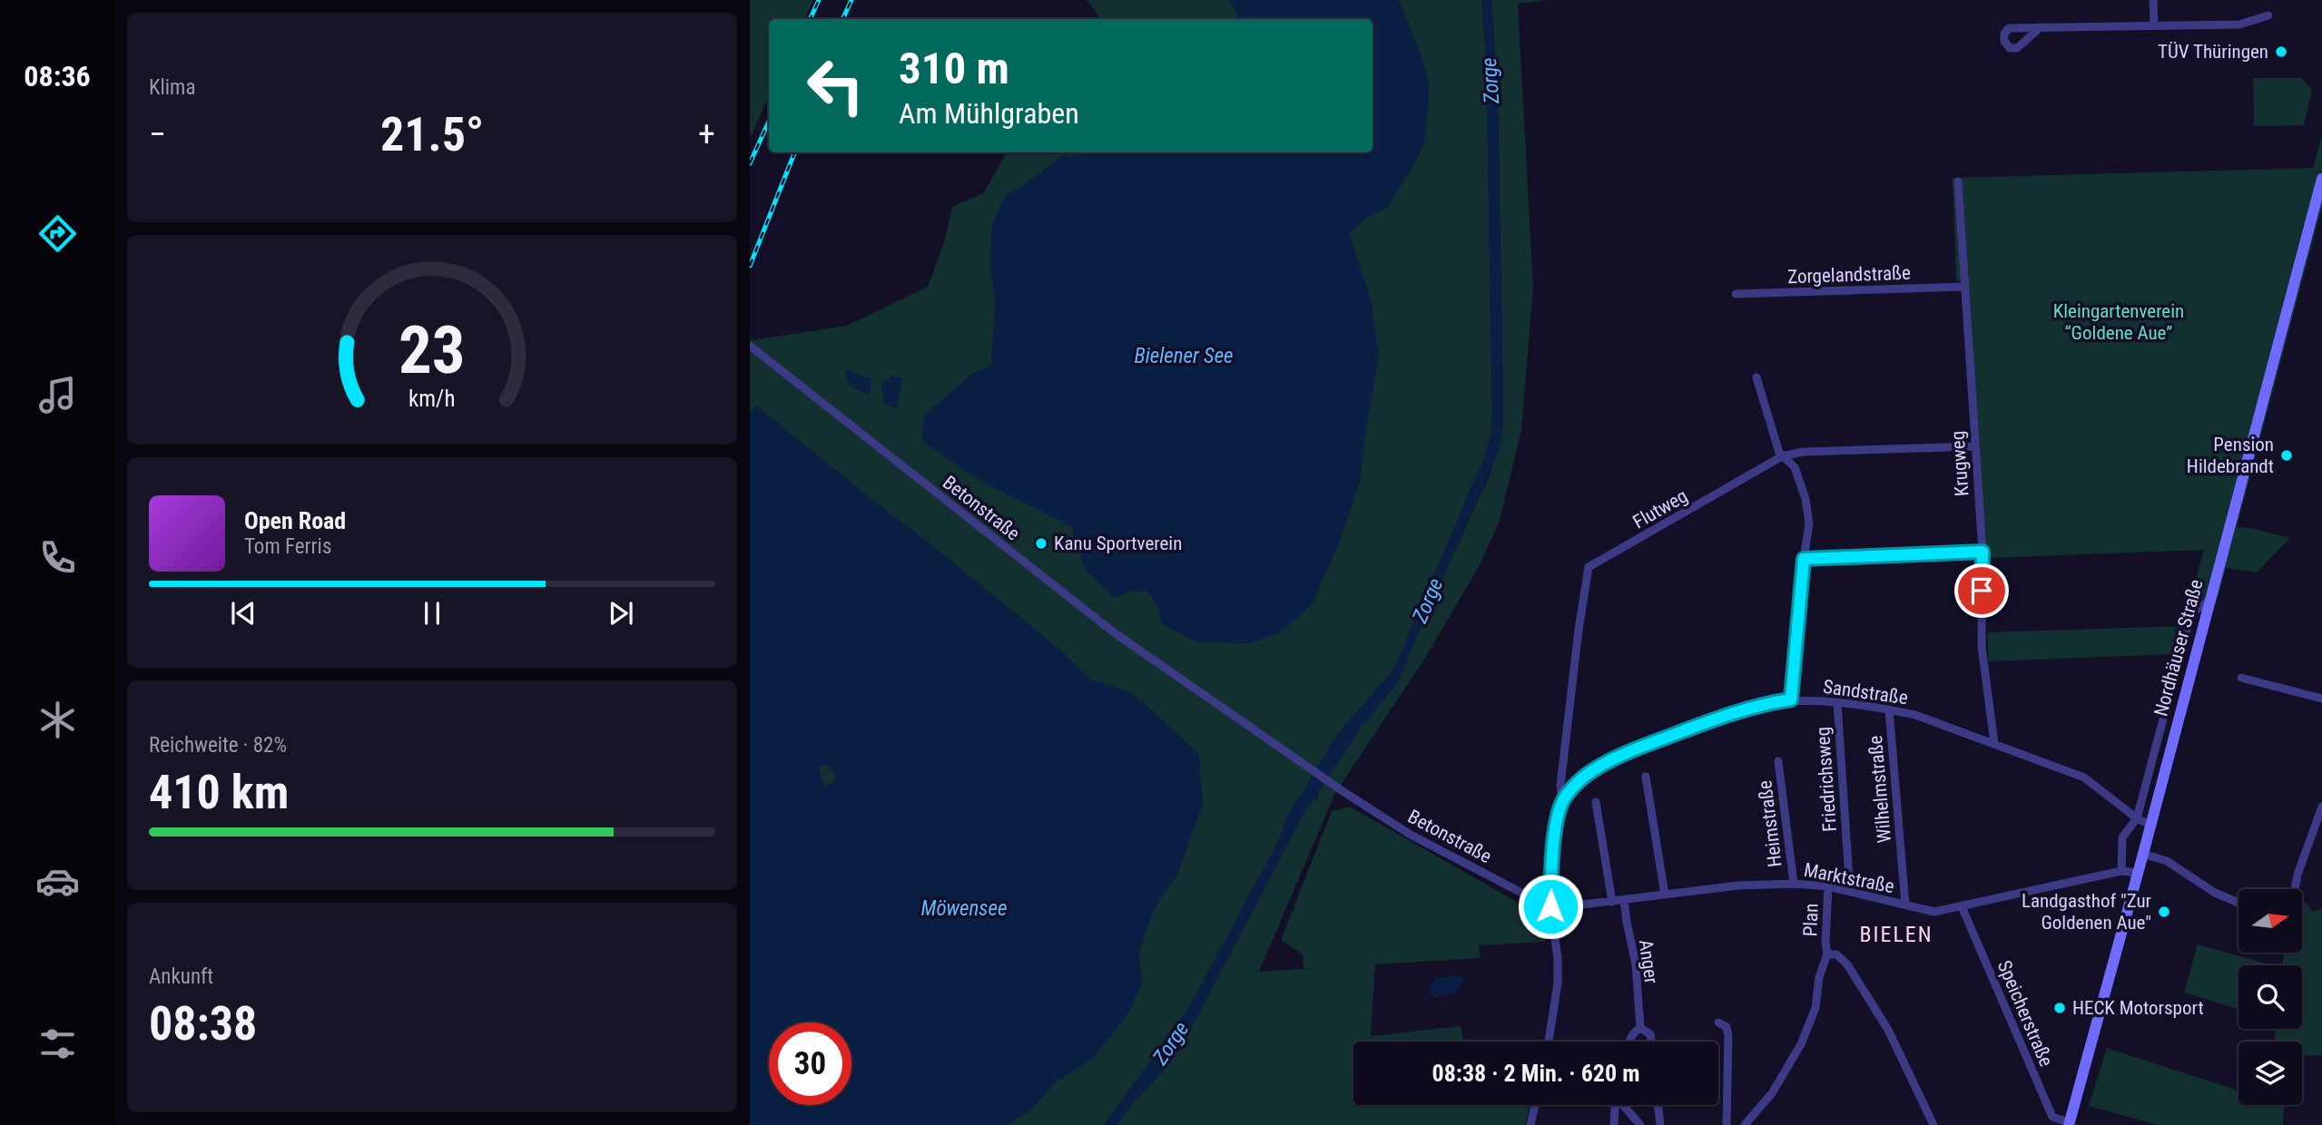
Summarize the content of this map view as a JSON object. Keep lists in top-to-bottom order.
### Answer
{
  "streets": {
    "main road": ["Nordhäuser Straße"],
    "street": [
      "Zorgelandstraße",
      "Krugweg",
      "Betonstraße",
      "Flutweg",
      "Sandstraße",
      "Friedrichsweg",
      "Wilhelmstraße",
      "Heimstraße",
      "Marktstraße",
      "Plan",
      "Anger",
      "Speicherstraße"
    ]
  },
  "crossings": [
    ["Zorgelandstraße", "Krugweg"],
    ["Krugweg", "Flutweg"],
    ["Krugweg", "Sandstraße"],
    ["Betonstraße", "Marktstraße"],
    ["Flutweg", "Sandstraße"],
    ["Nordhäuser Straße", "Sandstraße"],
    ["Nordhäuser Straße", "Marktstraße"],
    ["Nordhäuser Straße", "Speicherstraße"],
    ["Sandstraße", "Friedrichsweg"],
    ["Sandstraße", "Wilhelmstraße"],
    ["Friedrichsweg", "Marktstraße"],
    ["Wilhelmstraße", "Marktstraße"],
    ["Heimstraße", "Marktstraße"],
    ["Marktstraße", "Plan"],
    ["Marktstraße", "Anger"],
    ["Marktstraße", "Speicherstraße"]
  ],
  "districts": ["BIELEN"],
  "water": ["Zorge", "Bielener See", "Möwensee"],
  "parks": ["Kleingartenverein “Goldene Aue”"],
  "places": [
    "TÜV Thüringen",
    "Pension Hildebrandt",
    "Kanu Sportverein",
    "Landgasthof \"Zur Goldenen Aue\"",
    "HECK Motorsport"
  ],
  "north": "right",
  "page": {
    "tabs": "08:36",
    "tile": [
      "Klima",
      ["Reichweite · 82%", "410 km"],
      ["Ankunft", "08:38"]
    ],
    "turn": ["310 m", "Am Mühlgraben"],
    "heat": ["−", "21.5°", "+"],
    "song": ["Open Road", "Tom Ferris"],
    "limit": "30",
    "trip": "08:38 · 2 Min. · 620 m",
    "gauge": ["23", "km/h"]
  }
}
